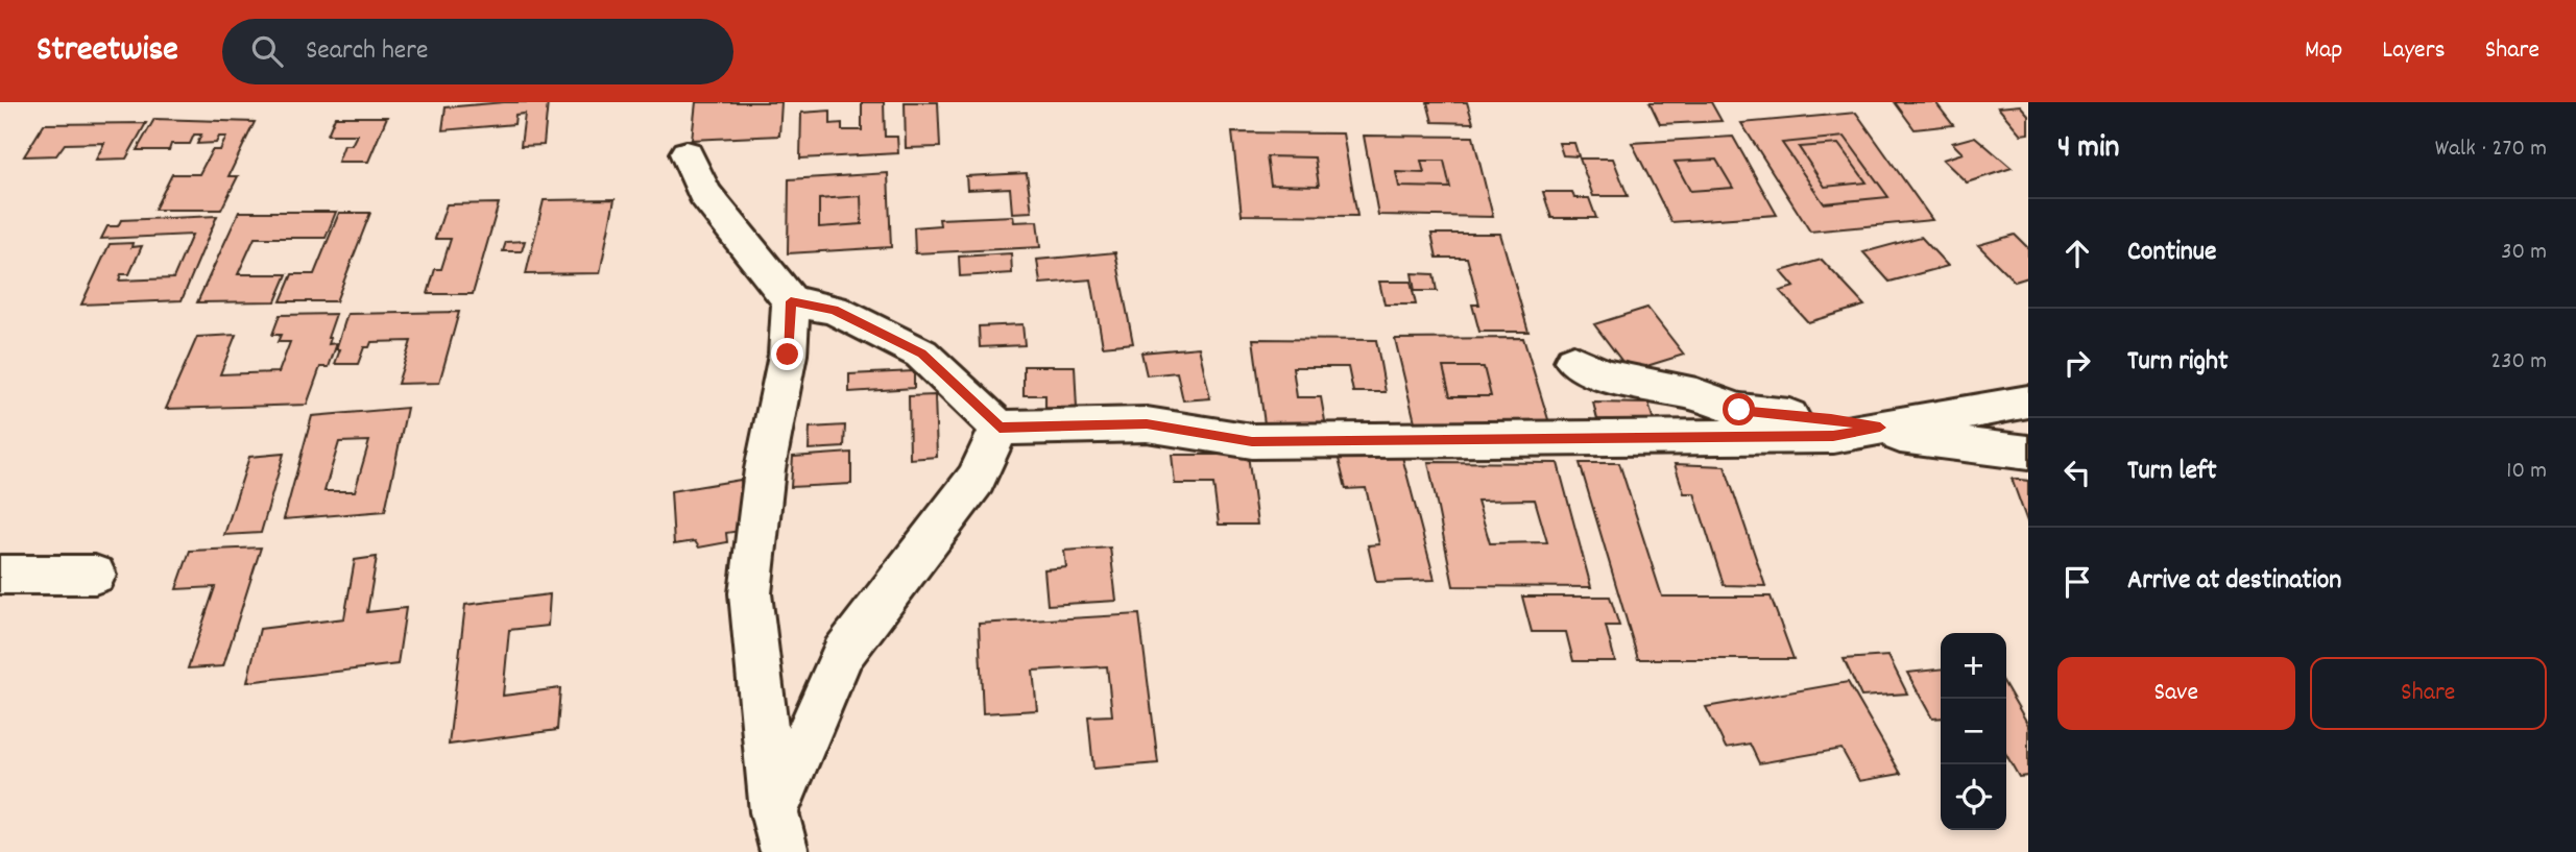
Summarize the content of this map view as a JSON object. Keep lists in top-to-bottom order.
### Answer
{
  "page": {
    "header": "Streetwise",
    "search": "Search here",
    "nav": ["Map", "Layers", "Share"],
    "heading": ["4 min", "Walk · 270 m"],
    "list": [
      ["Continue", "30 m"],
      ["Turn right", "230 m"],
      ["Turn left", "10 m"],
      "Arrive at destination"
    ],
    "map_buttons": ["+", "−"],
    "buttons": ["Save", "Share"]
  }
}
